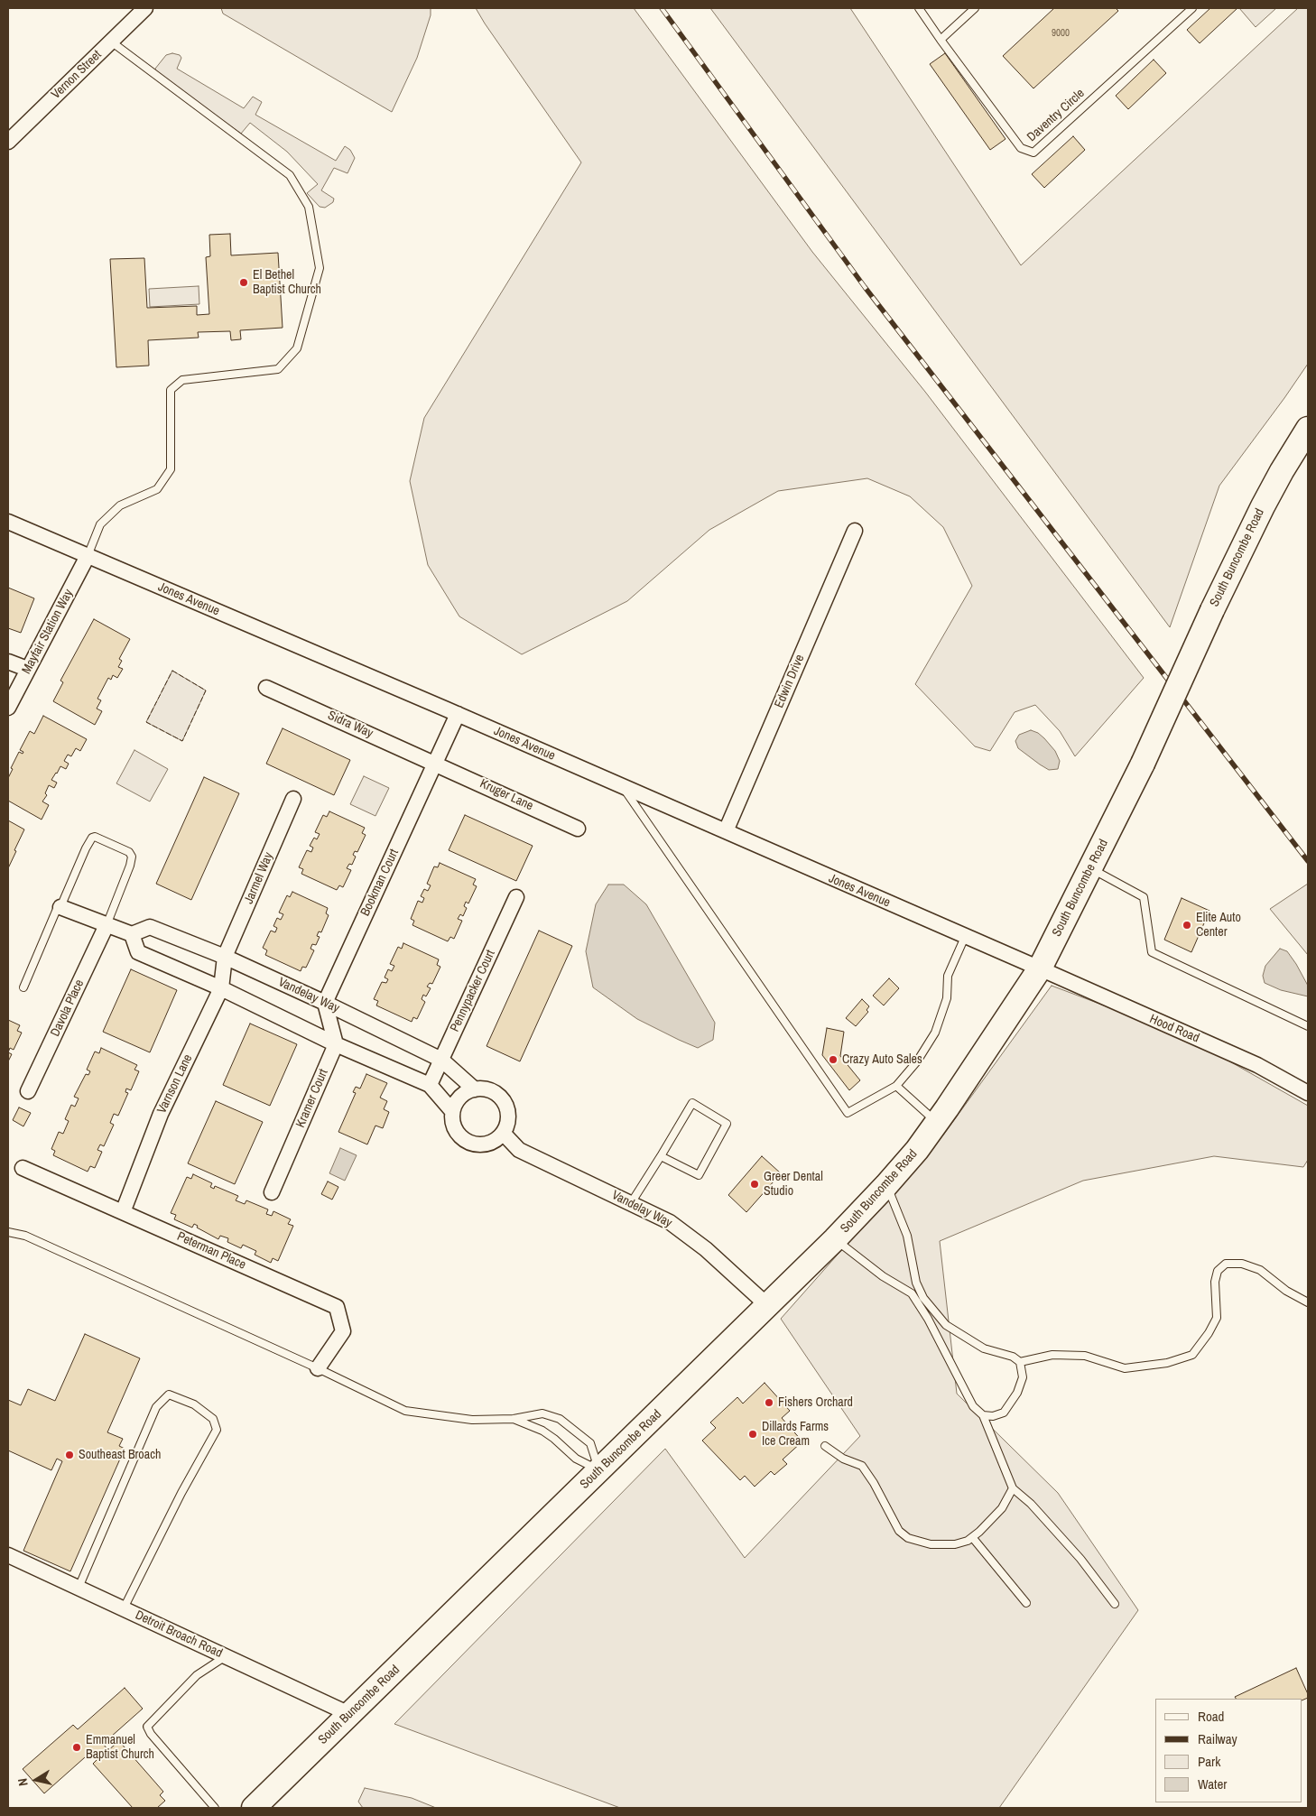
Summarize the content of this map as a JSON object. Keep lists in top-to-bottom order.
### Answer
{
  "streets": {
    "main road": ["South Buncombe Road"],
    "street": [
      "Vernon Street",
      "Jones Avenue",
      "Mayfair Station Way",
      "Edwin Drive",
      "Sidra Way",
      "Kruger Lane",
      "Jarmel Way",
      "Bookman Court",
      "Pennypacker Court",
      "Vandelay Way",
      "Davola Place",
      "Hood Road",
      "Varnson Lane",
      "Kramer Court",
      "Peterman Place",
      "Detroit Broach Road"
    ],
    "lane": ["Daventry Circle"]
  },
  "crossings": [
    ["South Buncombe Road", "Jones Avenue"],
    ["South Buncombe Road", "Vandelay Way"],
    ["South Buncombe Road", "Hood Road"],
    ["South Buncombe Road", "Detroit Broach Road"],
    ["Jones Avenue", "Mayfair Station Way"],
    ["Jones Avenue", "Edwin Drive"],
    ["Jones Avenue", "Bookman Court"],
    ["Jones Avenue", "Hood Road"],
    ["Sidra Way", "Kruger Lane"],
    ["Sidra Way", "Bookman Court"],
    ["Kruger Lane", "Bookman Court"],
    ["Jarmel Way", "Vandelay Way"],
    ["Jarmel Way", "Varnson Lane"],
    ["Bookman Court", "Vandelay Way"],
    ["Pennypacker Court", "Vandelay Way"],
    ["Vandelay Way", "Varnson Lane"],
    ["Varnson Lane", "Peterman Place"]
  ],
  "places": [
    "El Bethel Baptist Church",
    "Elite Auto Center",
    "Crazy Auto Sales",
    "Greer Dental Studio",
    "Fishers Orchard",
    "Dillards Farms Ice Cream",
    "Southeast Broach",
    "Emmanuel Baptist Church"
  ],
  "house_numbers": ["9000"],
  "legend": [
    "Road",
    "Railway",
    "Park",
    "Water"
  ],
  "north": "left"
}
